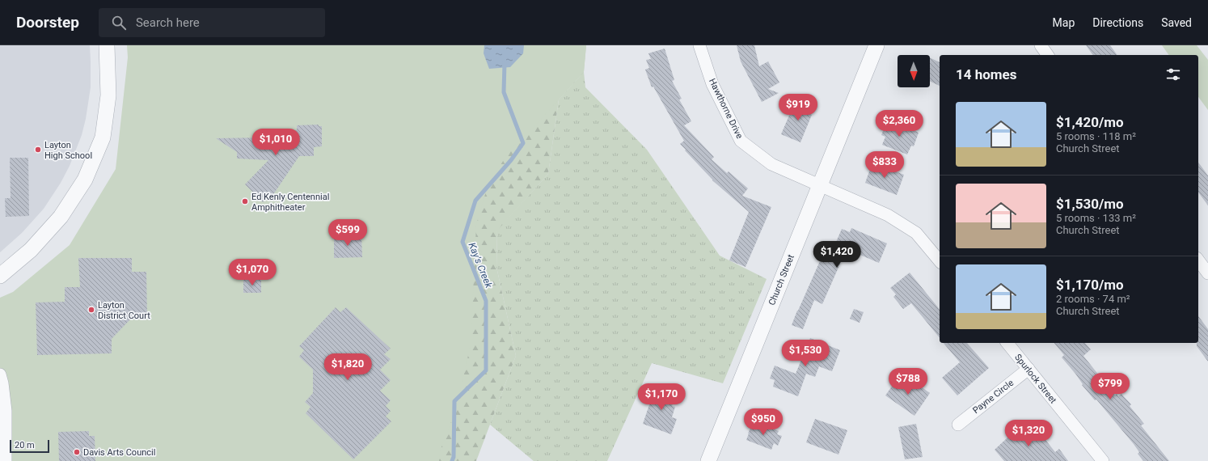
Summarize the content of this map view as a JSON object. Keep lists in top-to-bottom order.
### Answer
{
  "streets": {
    "street": [
      "Hawthorne Drive",
      "Church Street",
      "Spurlock Street",
      "Payne Circle"
    ]
  },
  "crossings": [
    ["Hawthorne Drive", "Church Street"],
    ["Spurlock Street", "Payne Circle"]
  ],
  "water": ["Kay's Creek"],
  "places": [
    "Layton High School",
    "Ed Kenly Centennial Amphitheater",
    "Layton District Court",
    "Davis Arts Council"
  ],
  "scale_bar": "20 m",
  "north": "bottom",
  "page": {
    "header": "Doorstep",
    "search": "Search here",
    "nav": ["Map", "Directions", "Saved"],
    "heading": "14 homes",
    "price": [
      "$919",
      "$2,360",
      "$1,010",
      "$833",
      "$599",
      "$1,420",
      "$1,070",
      "$1,530",
      "$1,820",
      "$788",
      "$799",
      "$1,170",
      "$950",
      "$1,320"
    ],
    "list": [
      {
        "name": "$1,420/mo",
        "note": "5 rooms · 118 m² · Church Street"
      },
      {
        "name": "$1,530/mo",
        "note": "5 rooms · 133 m² · Church Street"
      },
      {
        "name": "$1,170/mo",
        "note": "2 rooms · 74 m² · Church Street"
      }
    ],
    "scale": "20 m"
  }
}
